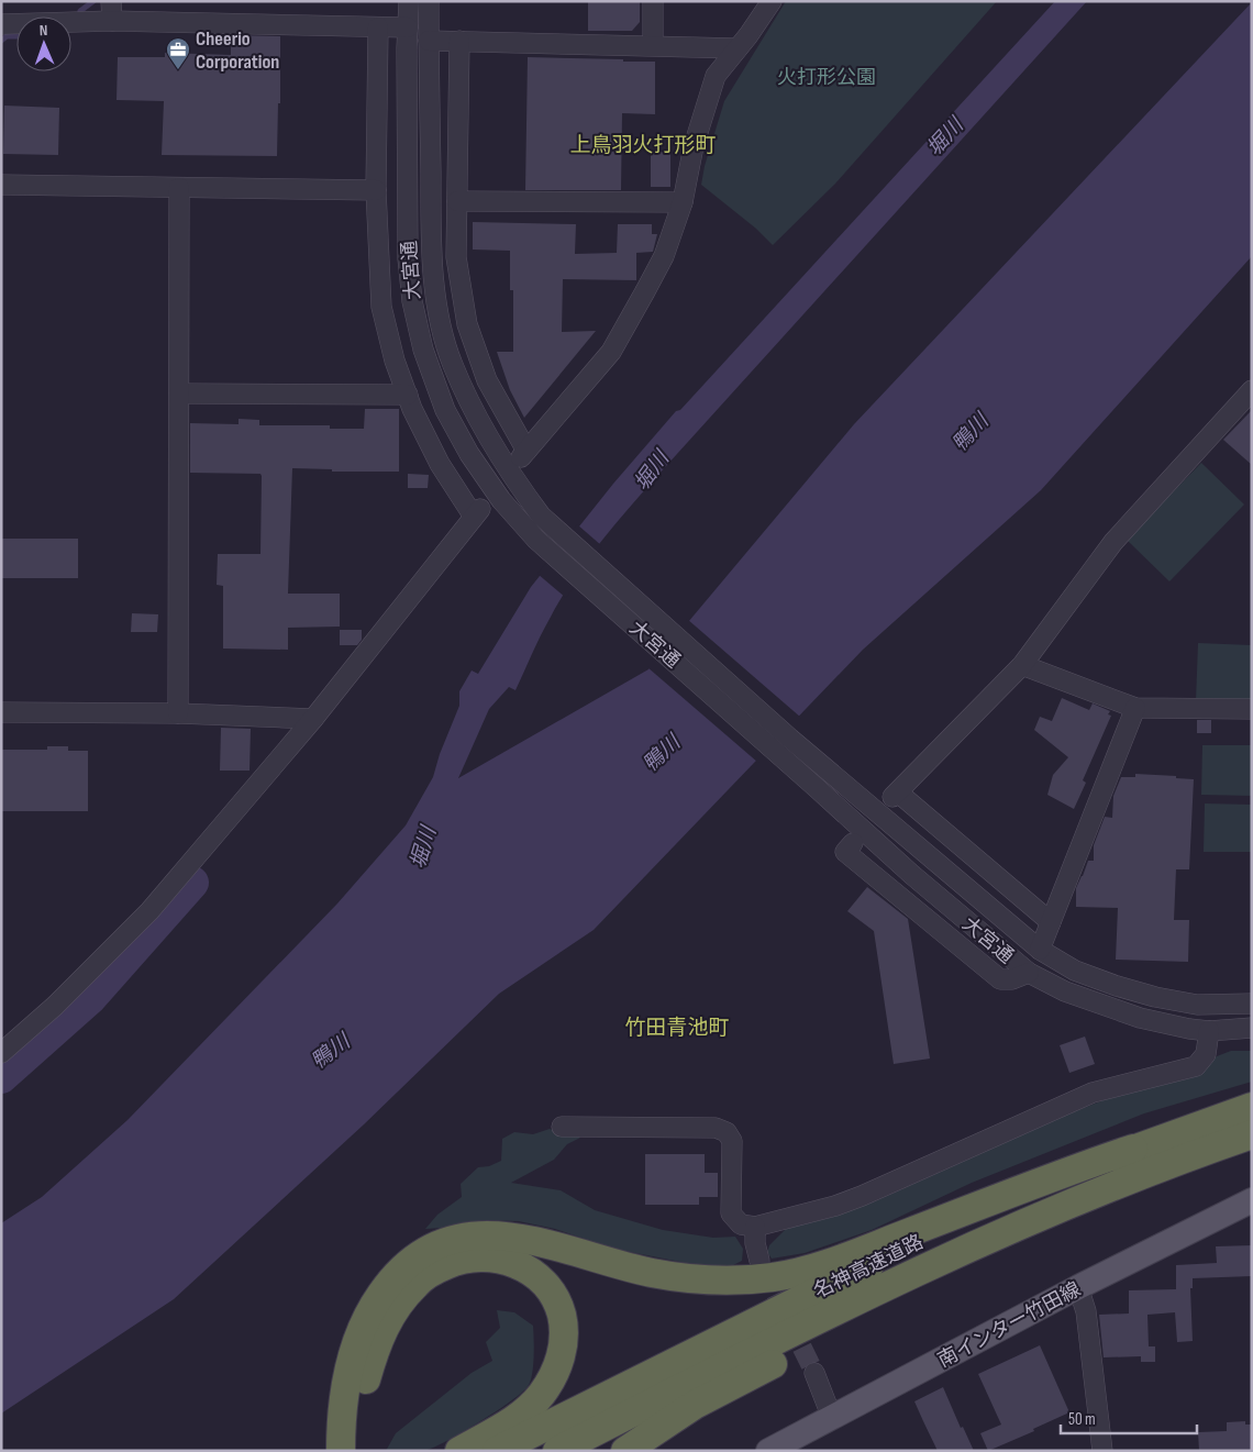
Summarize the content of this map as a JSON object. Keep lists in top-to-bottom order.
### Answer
{
  "streets": {
    "highway": ["名神高速道路"],
    "main road": ["南インター竹田線"],
    "street": ["大宮通"]
  },
  "districts": ["上鳥羽火打形町", "竹田青池町"],
  "water": ["堀川", "鴨川"],
  "parks": ["火打形公園"],
  "places": {
    "office": ["Cheerio Corporation"]
  },
  "scale_bar": "50 m",
  "north": "top"
}
